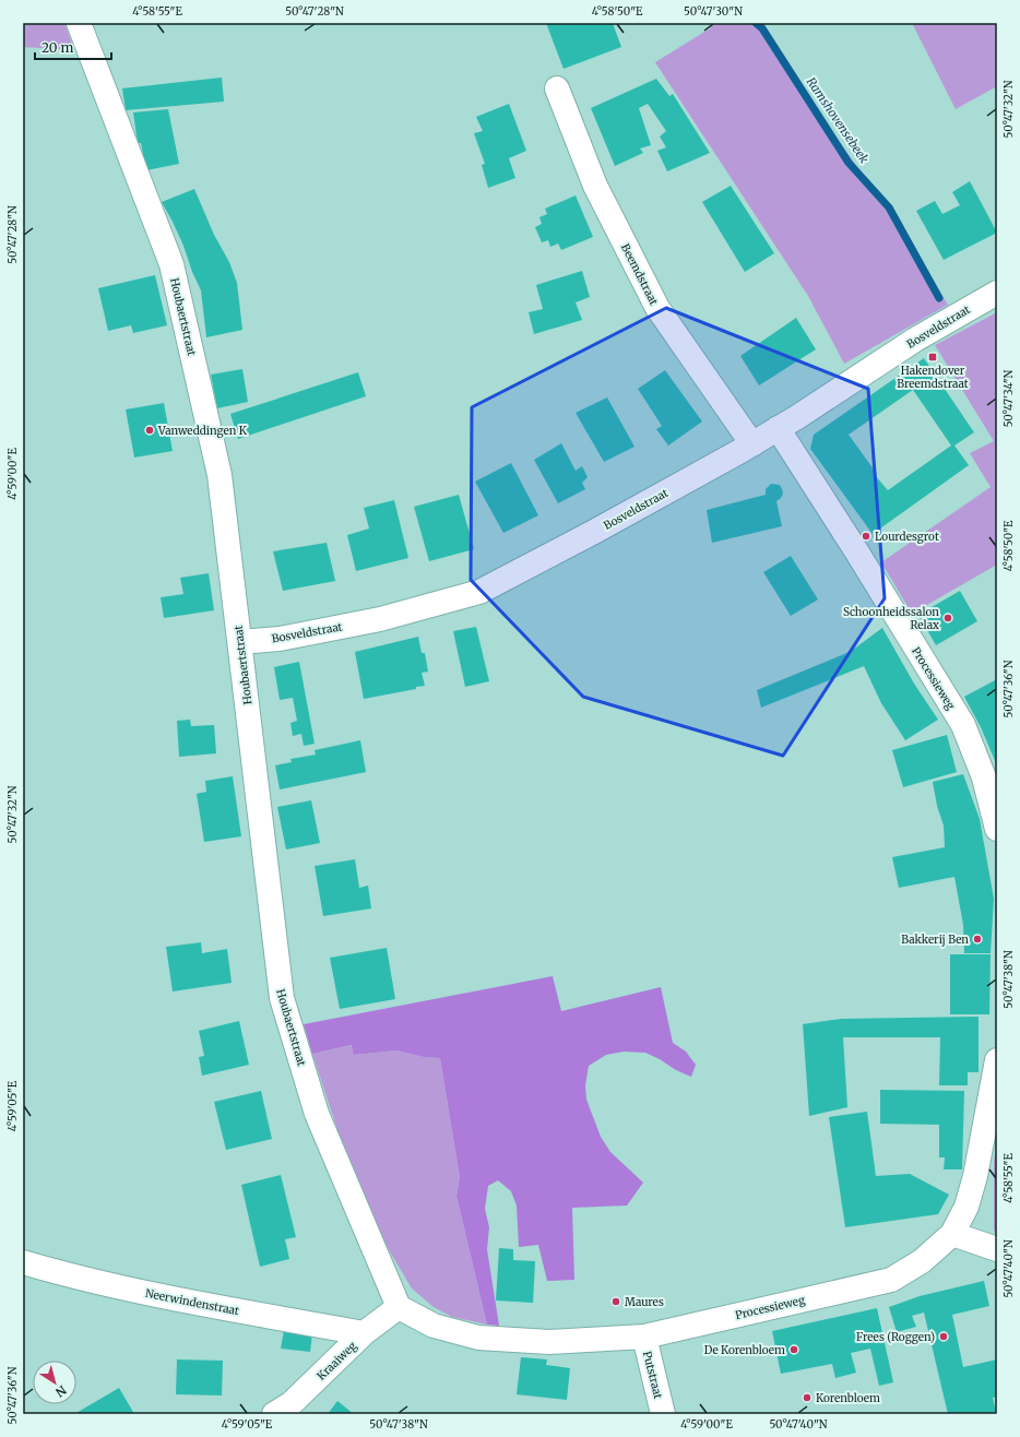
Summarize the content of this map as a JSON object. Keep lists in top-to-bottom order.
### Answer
{
  "streets": {
    "street": [
      "Beemdstraat",
      "Houbaertstraat",
      "Bosveldstraat",
      "Processieweg",
      "Neerwindenstraat",
      "Kraaiweg",
      "Putstraat"
    ]
  },
  "crossings": [
    ["Beemdstraat", "Bosveldstraat"],
    ["Houbaertstraat", "Bosveldstraat"],
    ["Houbaertstraat", "Processieweg"],
    ["Houbaertstraat", "Kraaiweg"],
    ["Bosveldstraat", "Processieweg"],
    ["Processieweg", "Kraaiweg"],
    ["Processieweg", "Putstraat"],
    ["Neerwindenstraat", "Kraaiweg"]
  ],
  "water": ["Ramshovensebeek"],
  "places": {
    "transit": ["Hakendover Breemdstraat"],
    "other": [
      "Vanweddingen K",
      "Lourdesgrot",
      "Schoonheidssalon Relax",
      "Bakkerij Ben",
      "Maures",
      "Frees (Roggen)",
      "De Korenbloem",
      "Korenbloem"
    ]
  },
  "scale_bar": "20 m",
  "north": "bottom right",
  "coordinates": [
    "4°58'55\"E",
    "50°47'28\"N",
    "4°58'50\"E",
    "50°47'30\"N",
    "50°47'32\"N",
    "50°47'34\"N",
    "4°59'00\"E",
    "50°47'36\"N",
    "50°47'38\"N",
    "4°59'05\"E",
    "50°47'40\"N"
  ]
}
